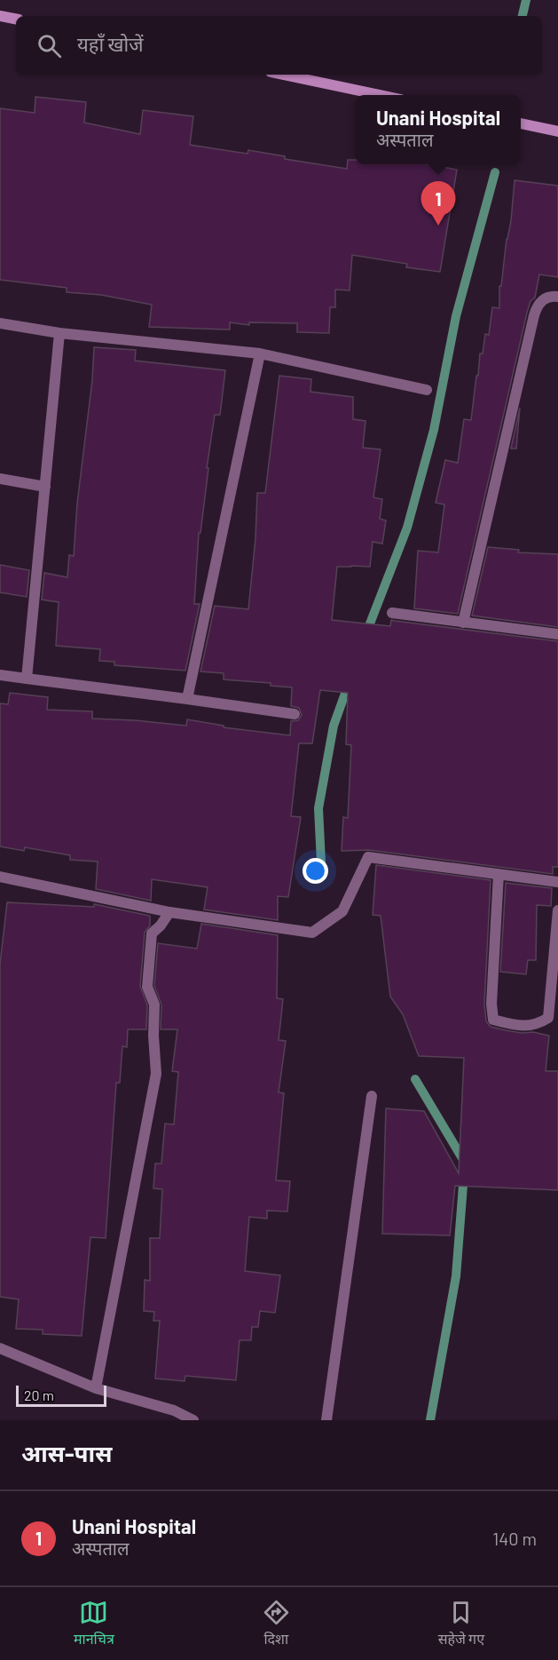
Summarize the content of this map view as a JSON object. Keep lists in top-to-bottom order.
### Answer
{
  "scale_bar": "20 m",
  "page": {
    "search": "यहाँ खोजें",
    "popup": ["Unani Hospital", "अस्पताल"],
    "pins": "1",
    "scale": "20 m",
    "heading": "आस-पास",
    "list": [
      {
        "mark": "1",
        "name": "Unani Hospital",
        "note": "अस्पताल",
        "value": "140 m"
      }
    ],
    "nav": ["मानचित्र", "दिशा", "सहेजे गए"]
  }
}
